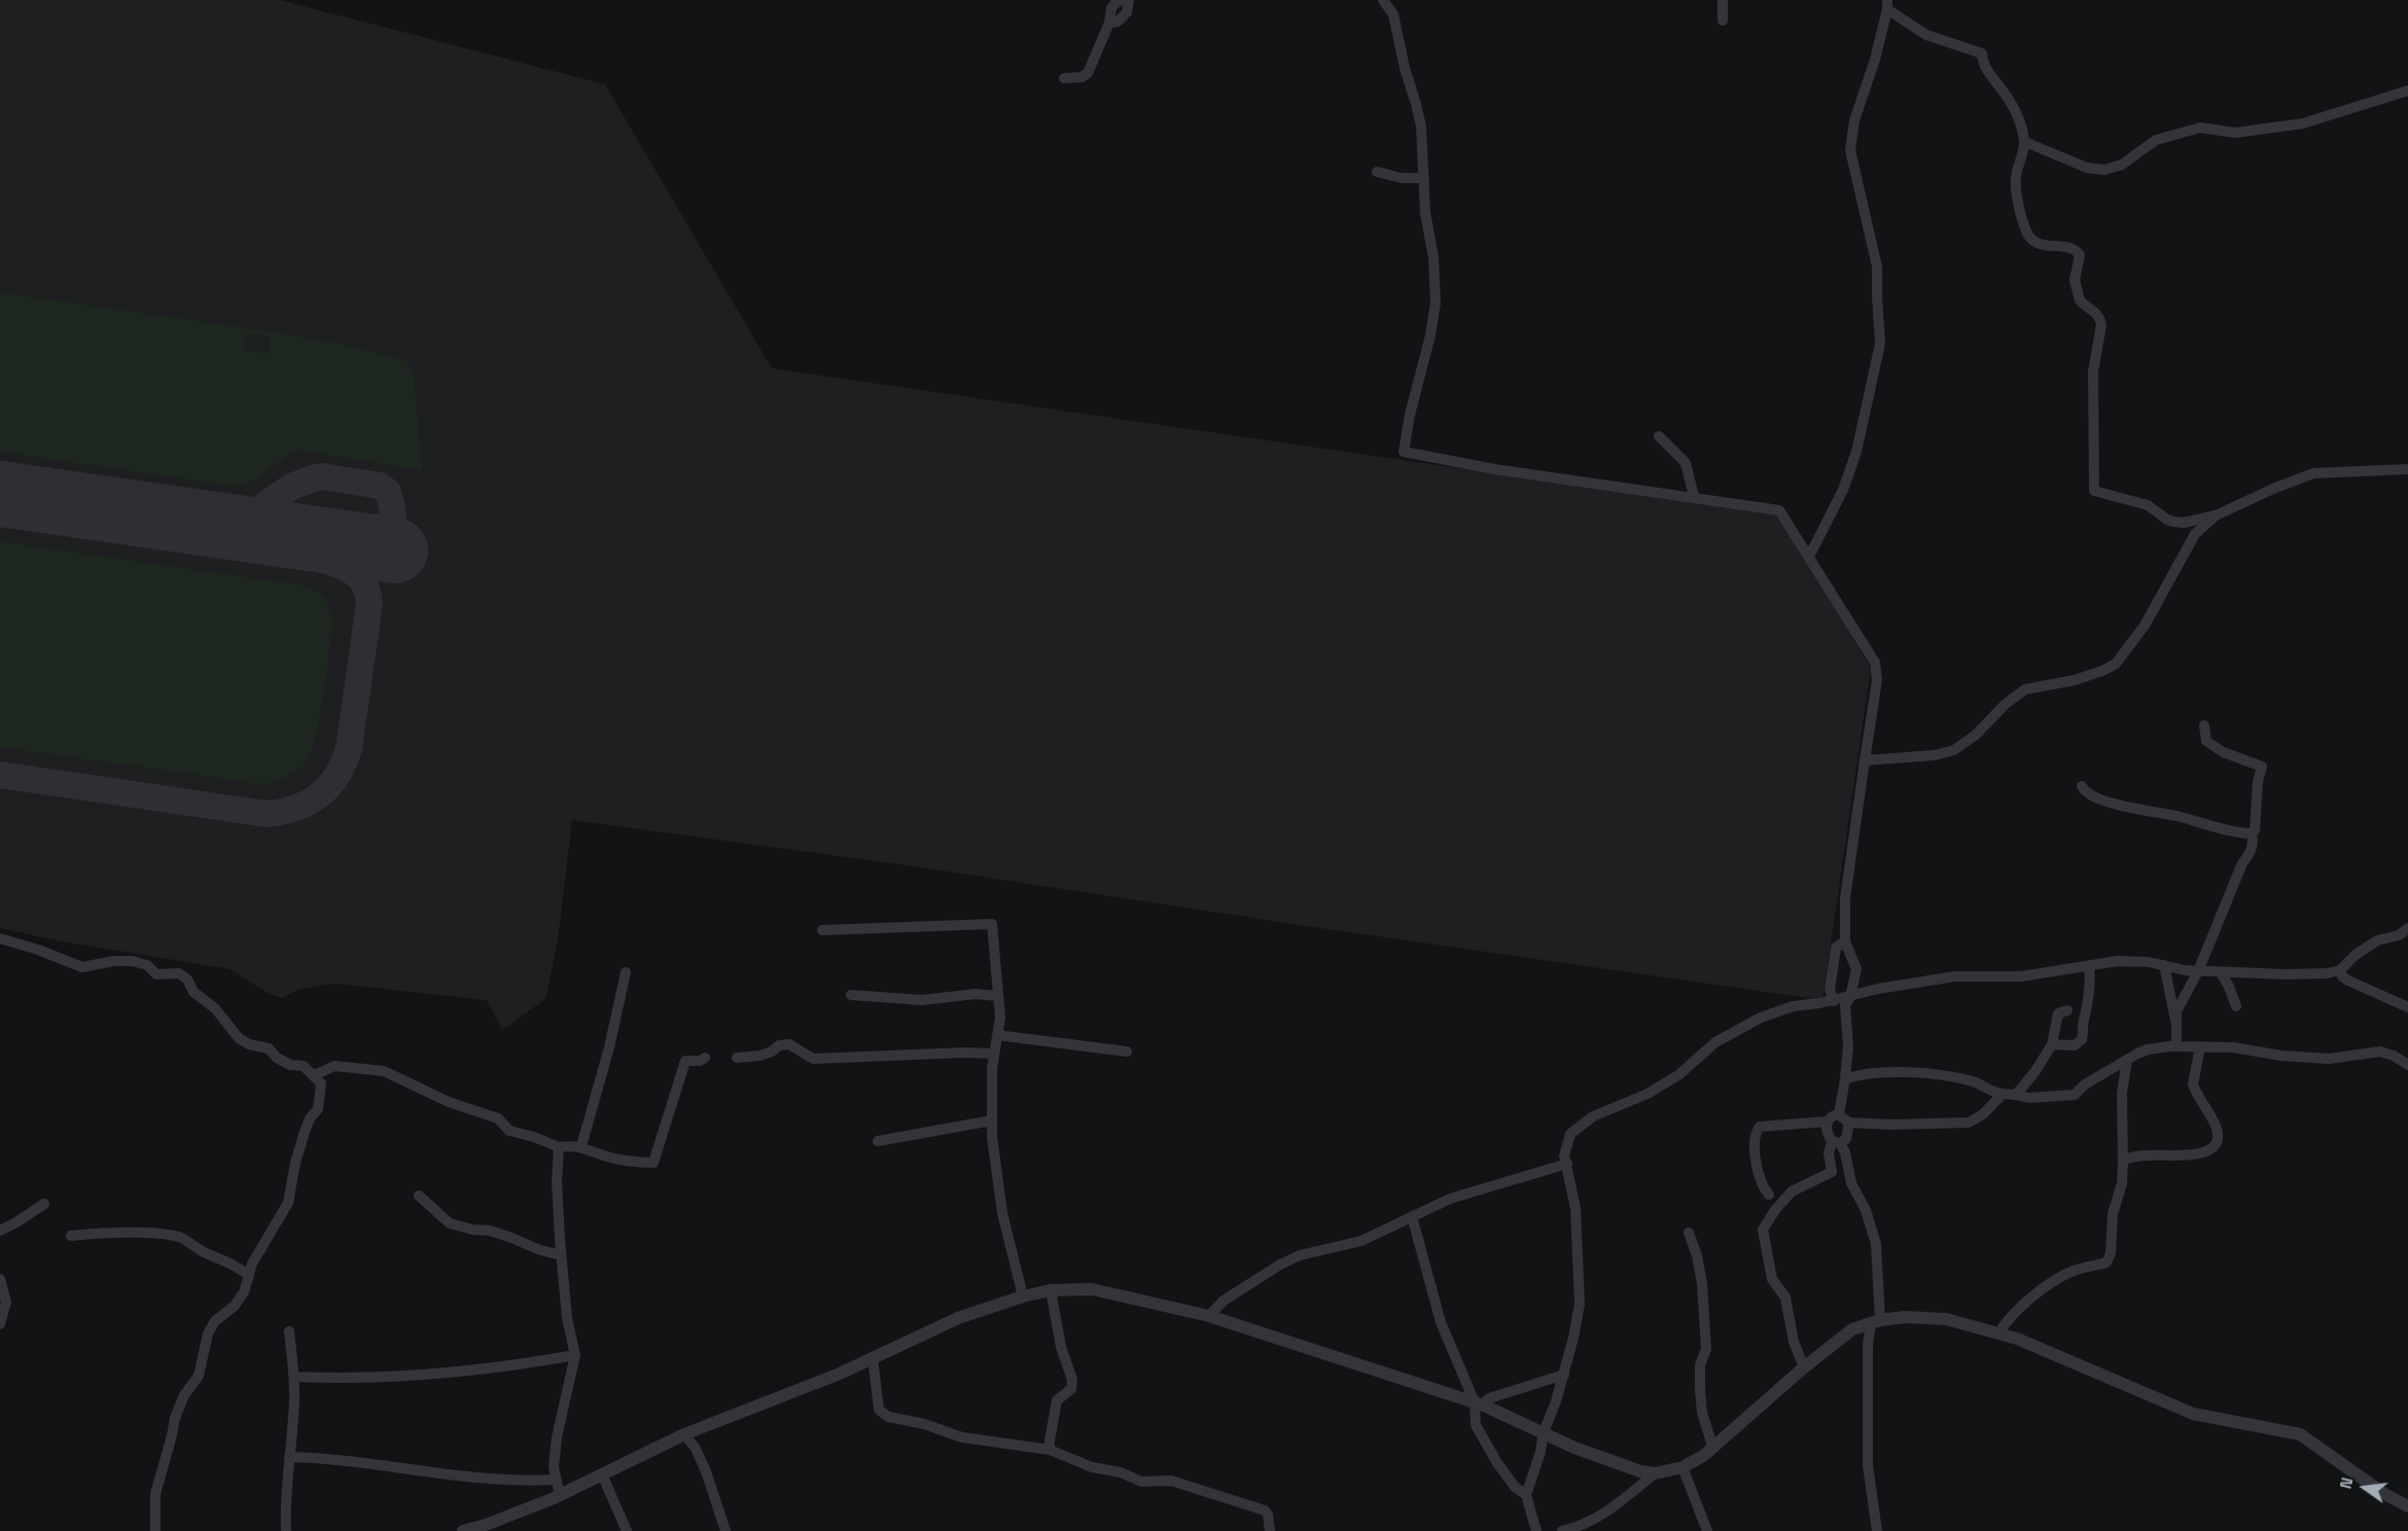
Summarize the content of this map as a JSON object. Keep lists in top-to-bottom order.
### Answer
{
  "north": "left"
}
